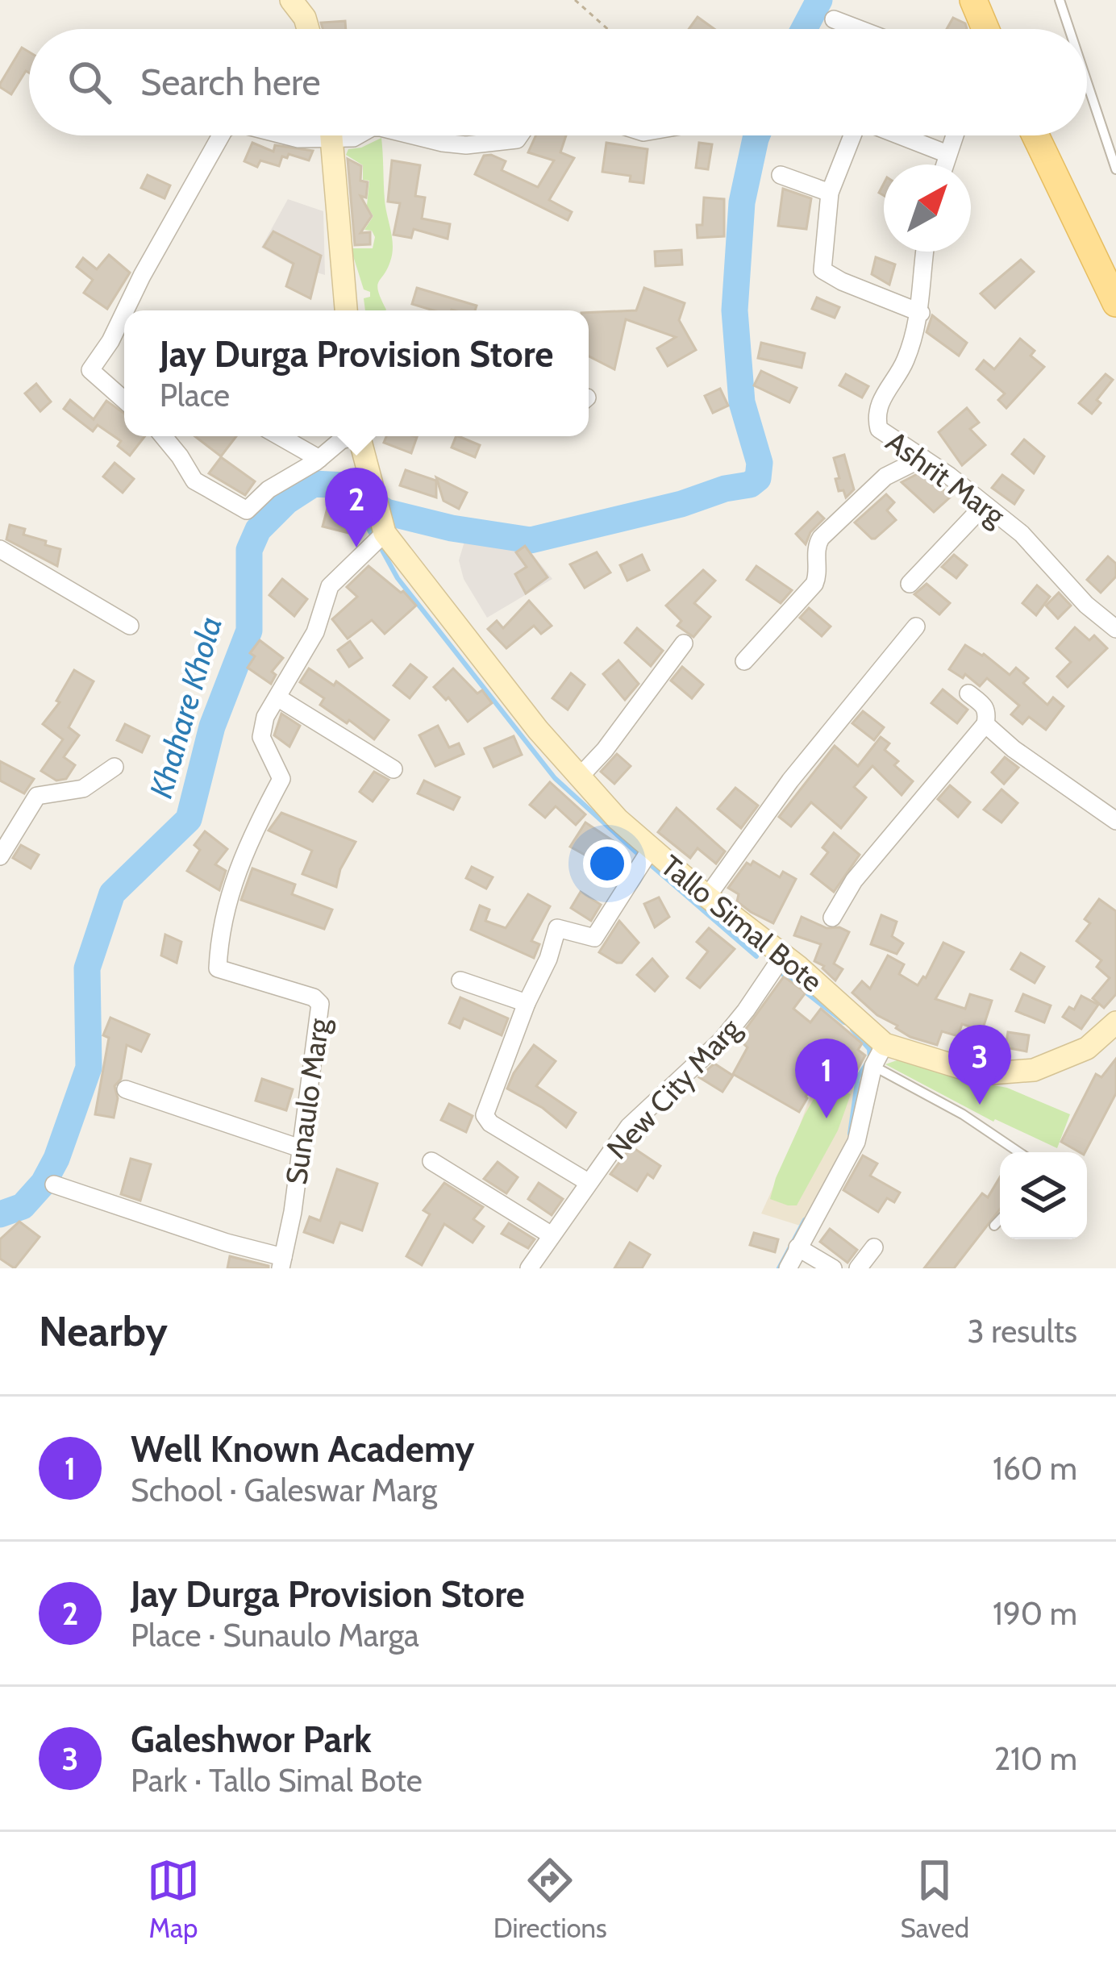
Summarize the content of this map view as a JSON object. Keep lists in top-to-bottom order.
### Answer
{
  "streets": {
    "main road": ["Tallo Simal Bote"],
    "street": ["Ashrit Marg", "New City Marg", "Sunaulo Marg"]
  },
  "crossings": [
    ["Tallo Simal Bote", "New City Marg"],
    ["Tallo Simal Bote", "Sunaulo Marg"]
  ],
  "water": ["Khahare Khola"],
  "north": "top right",
  "page": {
    "search": "Search here",
    "popup": ["Jay Durga Provision Store", "Place"],
    "pins": ["2", "3", "1"],
    "heading": ["Nearby", "3 results"],
    "list": [
      {
        "mark": "1",
        "name": "Well Known Academy",
        "note": "School · Galeswar Marg",
        "value": "160 m"
      },
      {
        "mark": "2",
        "name": "Jay Durga Provision Store",
        "note": "Place · Sunaulo Marga",
        "value": "190 m"
      },
      {
        "mark": "3",
        "name": "Galeshwor Park",
        "note": "Park · Tallo Simal Bote",
        "value": "210 m"
      }
    ],
    "nav": ["Map", "Directions", "Saved"]
  }
}
